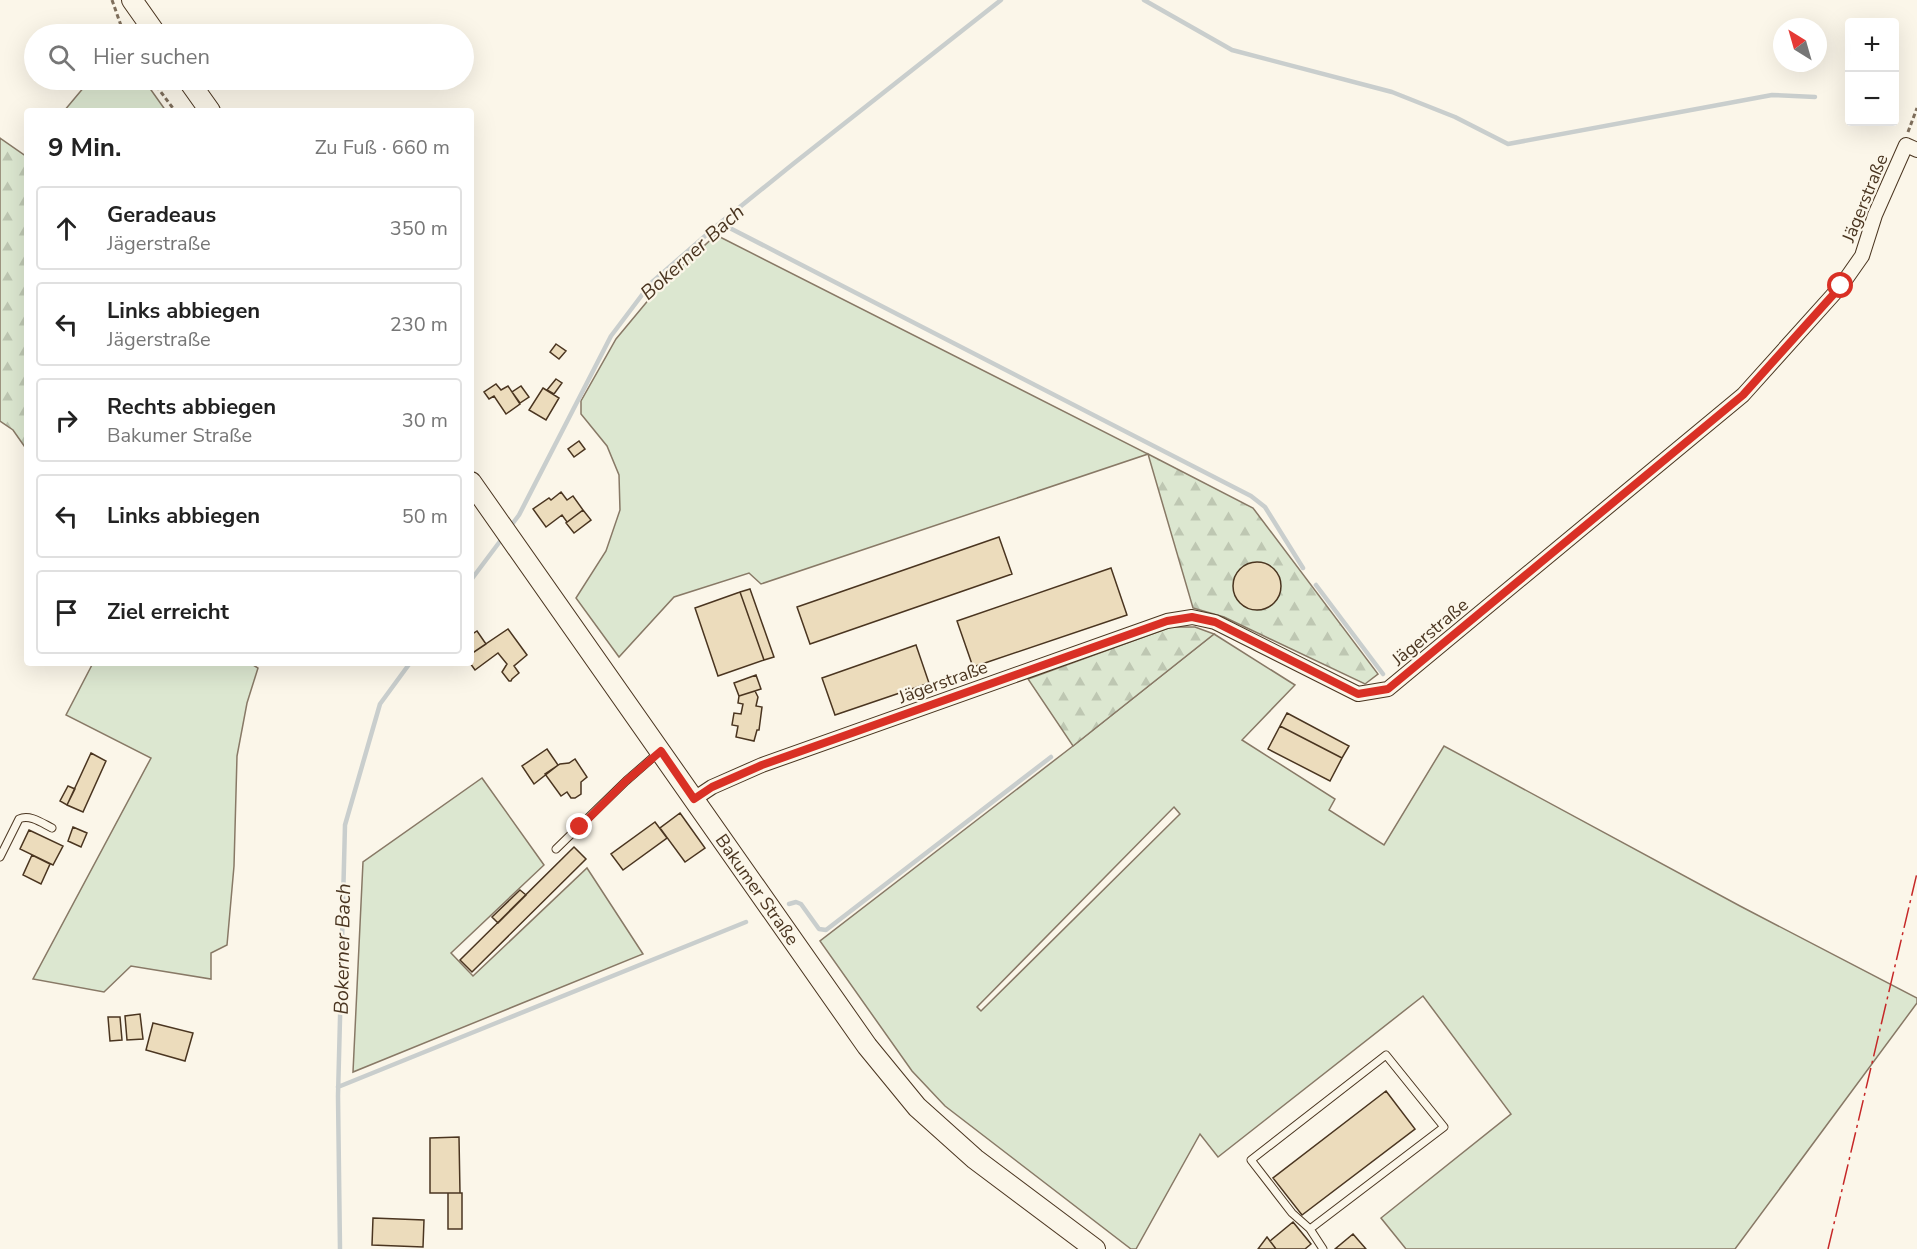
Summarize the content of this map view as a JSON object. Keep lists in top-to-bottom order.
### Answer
{
  "streets": {
    "main road": ["Bakumer Straße"],
    "street": ["Jägerstraße"]
  },
  "crossings": [
    ["Jägerstraße", "Bakumer Straße"]
  ],
  "water": ["Bokerner Bach"],
  "north": "top left",
  "page": {
    "map_buttons": ["+", "−"],
    "search": "Hier suchen",
    "heading": ["9 Min.", "Zu Fuß · 660 m"],
    "list": [
      ["Geradeaus", "Jägerstraße", "350 m"],
      ["Links abbiegen", "Jägerstraße", "230 m"],
      ["Rechts abbiegen", "Bakumer Straße", "30 m"],
      ["Links abbiegen", "50 m"],
      "Ziel erreicht"
    ]
  }
}
